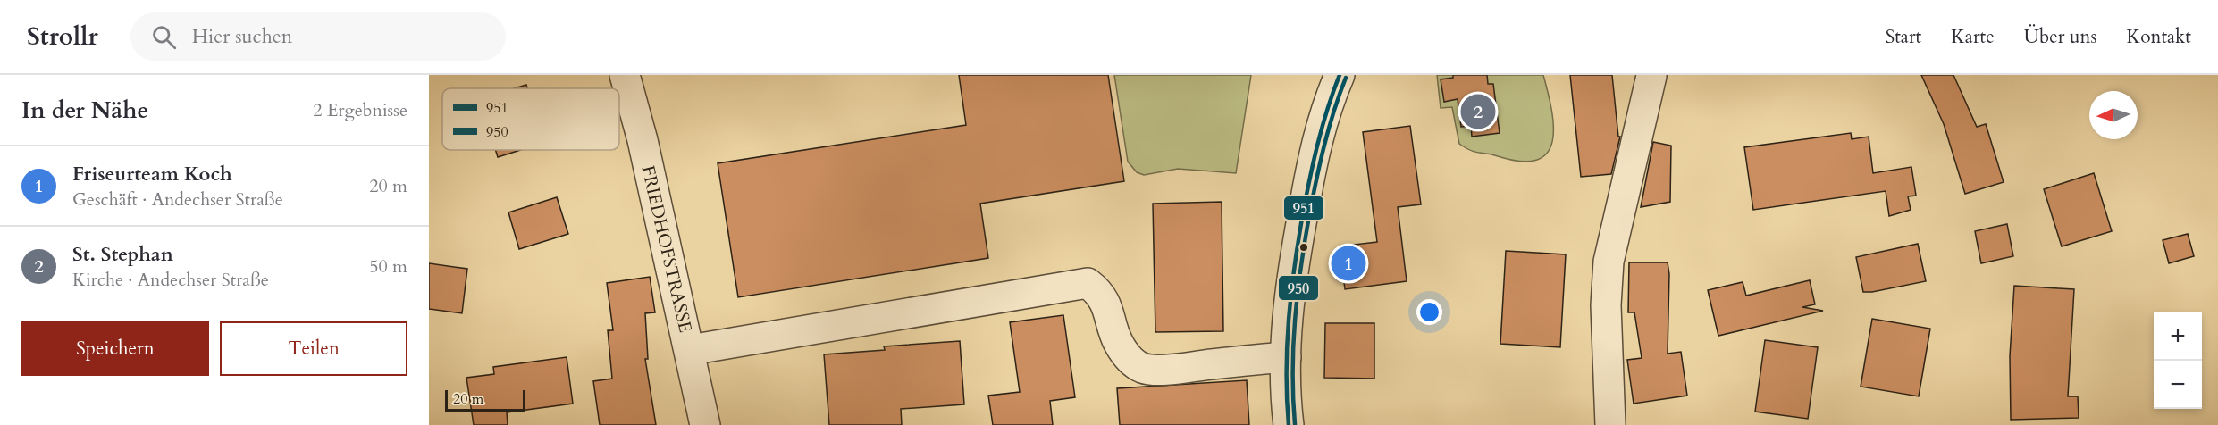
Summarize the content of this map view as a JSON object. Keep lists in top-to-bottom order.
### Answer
{
  "streets": {
    "street": ["FRIEDHOFSTRASSE"]
  },
  "lines": ["transit line 951", "transit line 950"],
  "legend": ["951", "950"],
  "scale_bar": "20 m",
  "north": "left",
  "page": {
    "header": "Strollr",
    "search": "Hier suchen",
    "nav": [
      "Start",
      "Karte",
      "Über uns",
      "Kontakt"
    ],
    "heading": ["In der Nähe", "2 Ergebnisse"],
    "pins": ["2", "1"],
    "list": [
      {
        "mark": "1",
        "name": "Friseurteam Koch",
        "note": "Geschäft · Andechser Straße",
        "value": "20 m"
      },
      {
        "mark": "2",
        "name": "St. Stephan",
        "note": "Kirche · Andechser Straße",
        "value": "50 m"
      }
    ],
    "buttons": ["Speichern", "Teilen"],
    "map_buttons": ["+", "−"],
    "scale": "20 m"
  }
}
